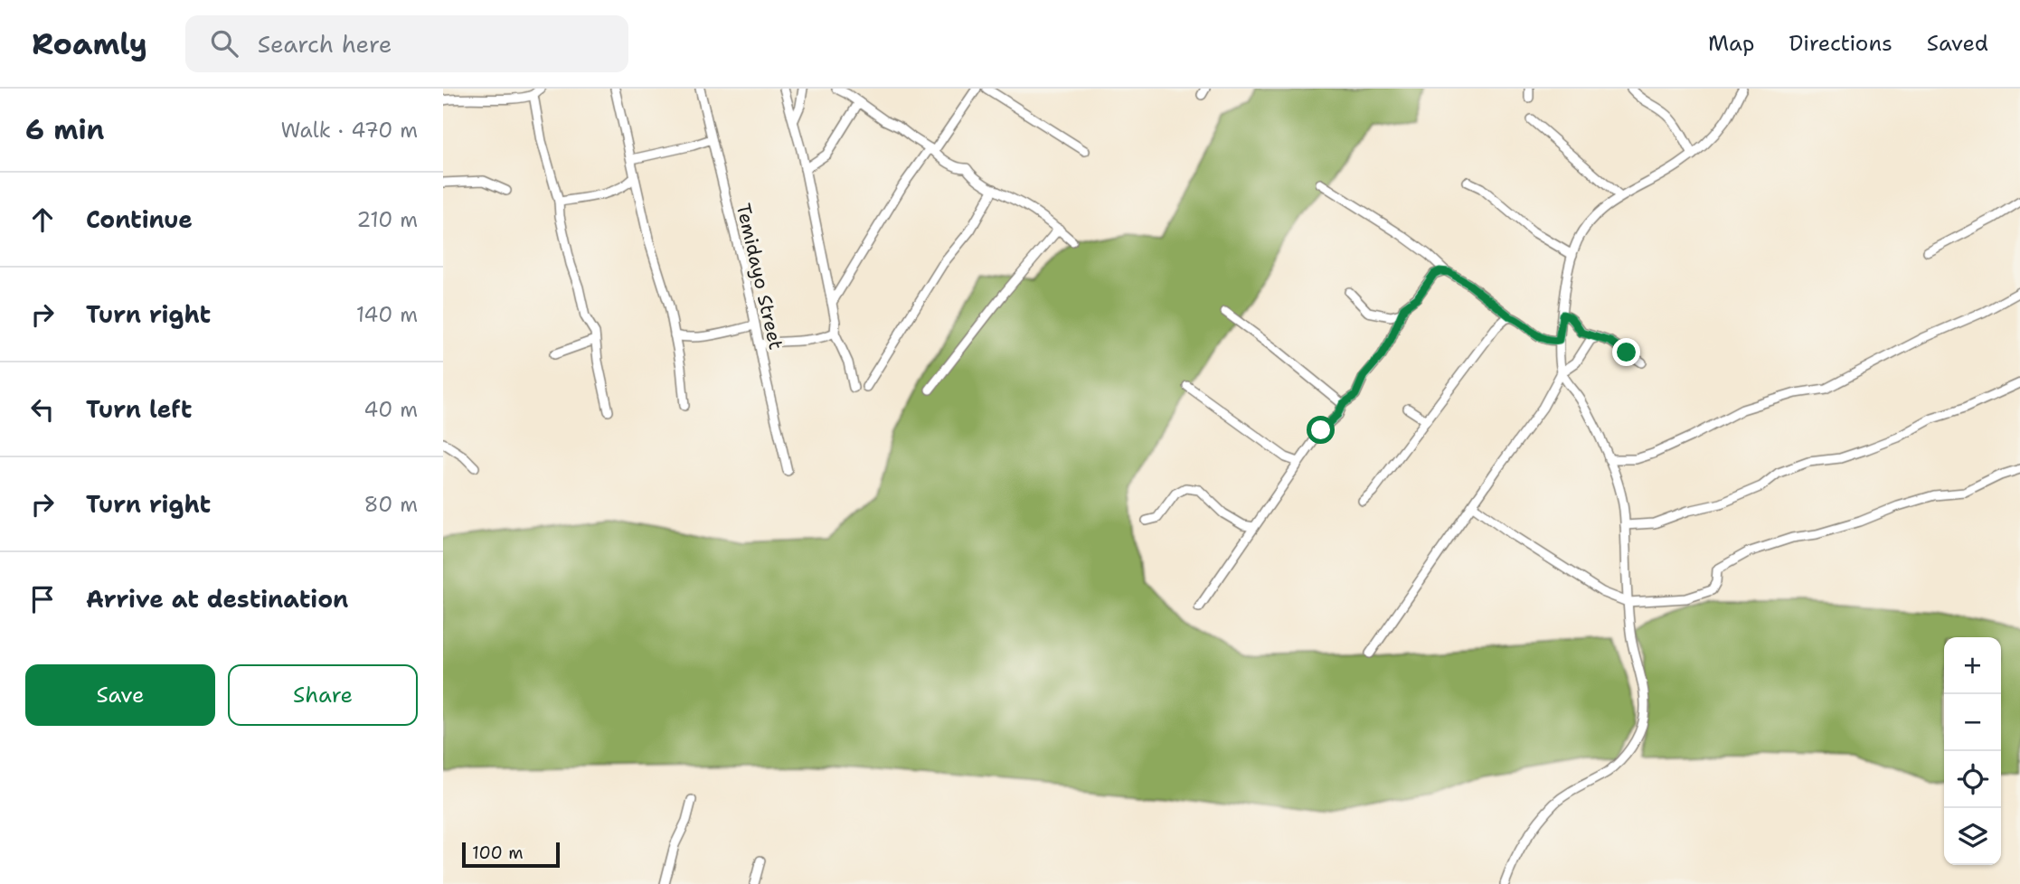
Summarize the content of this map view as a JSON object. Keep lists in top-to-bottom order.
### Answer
{
  "streets": {
    "street": ["Temidayo Street"]
  },
  "scale_bar": "100 m",
  "page": {
    "header": "Roamly",
    "search": "Search here",
    "nav": ["Map", "Directions", "Saved"],
    "heading": ["6 min", "Walk · 470 m"],
    "list": [
      ["Continue", "210 m"],
      ["Turn right", "140 m"],
      ["Turn left", "40 m"],
      ["Turn right", "80 m"],
      "Arrive at destination"
    ],
    "map_buttons": ["+", "−"],
    "buttons": ["Save", "Share"],
    "scale": "100 m"
  }
}
